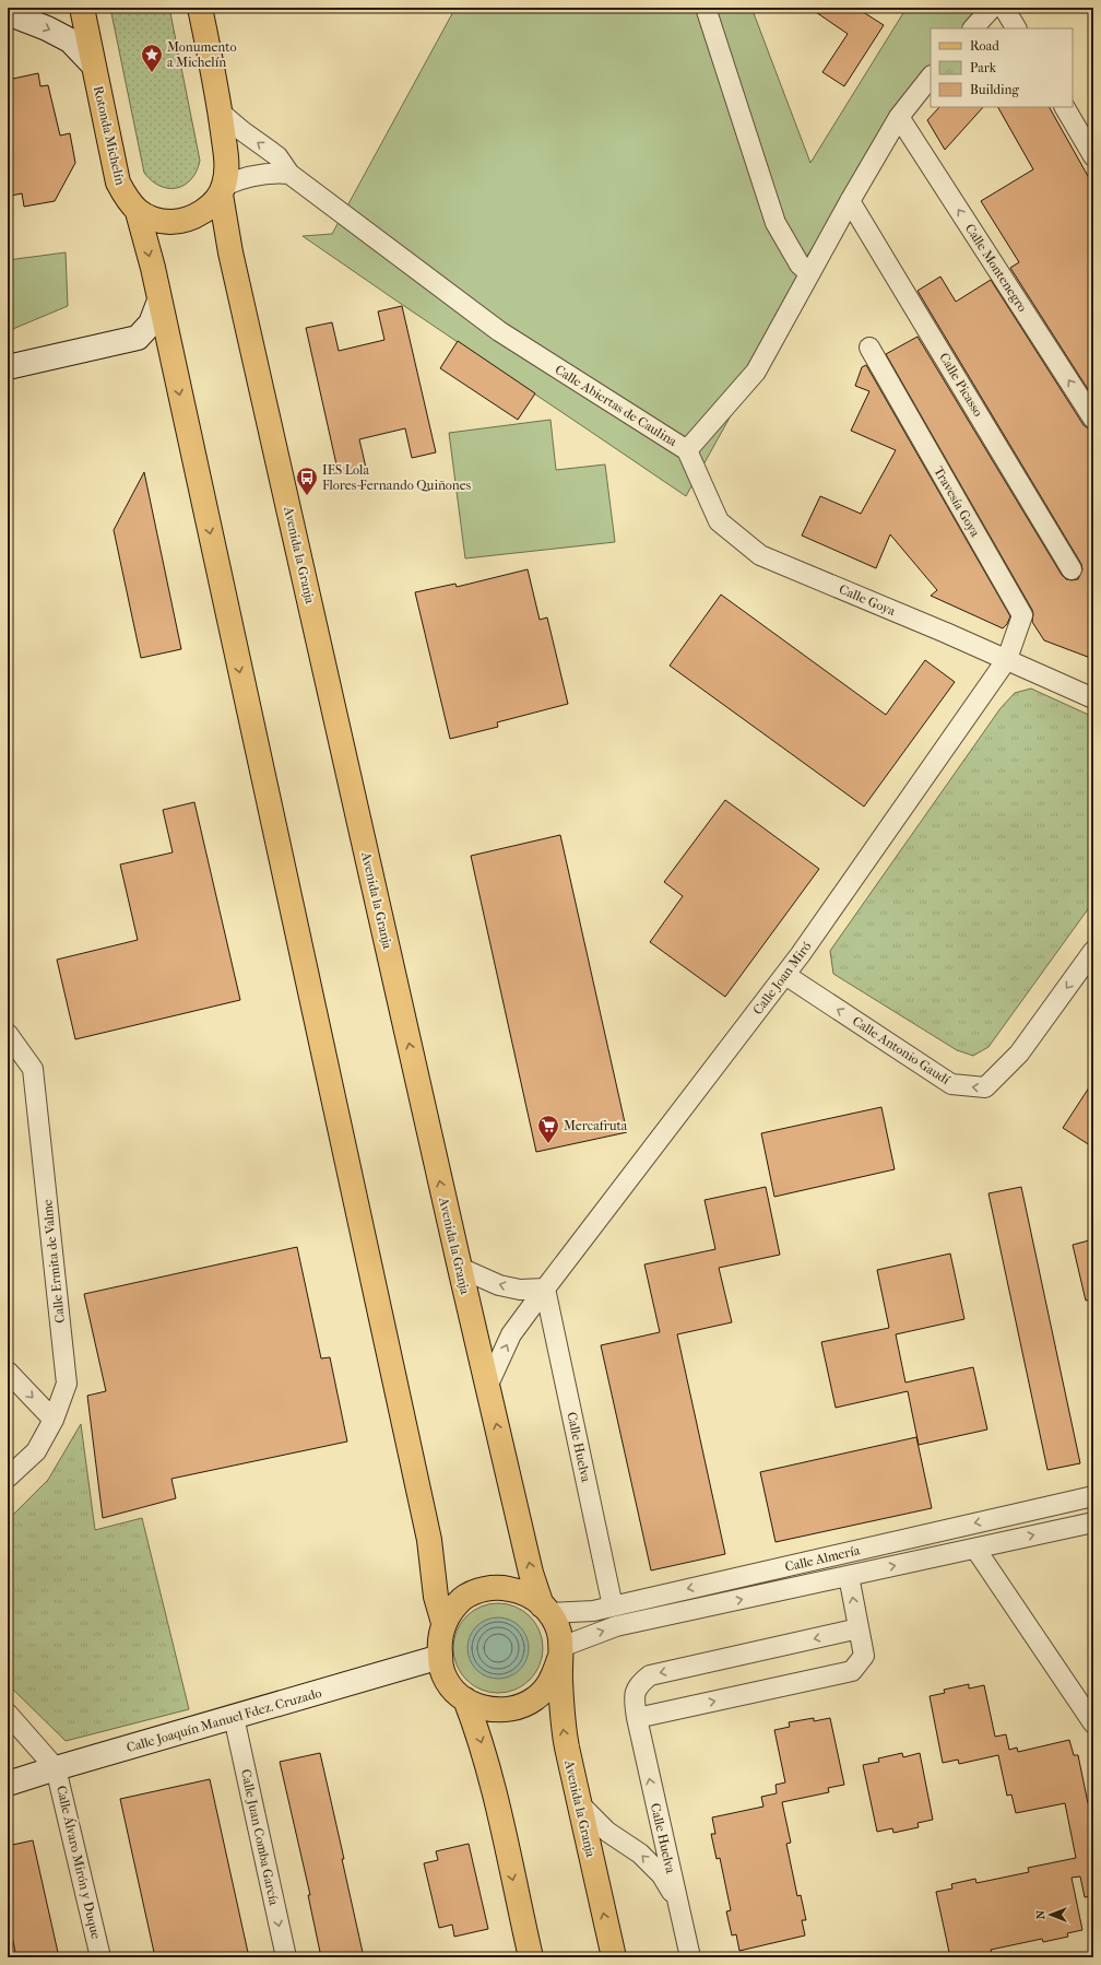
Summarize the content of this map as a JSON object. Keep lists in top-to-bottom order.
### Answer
{
  "streets": {
    "main road": ["Rotonda Michelín", "Avenida la Granja"],
    "street": [
      "Calle Montenegro",
      "Calle Picasso",
      "Calle Abiertas de Caulina",
      "Travesía Goya",
      "Calle Goya",
      "Calle Joan Miró",
      "Calle Antonio Gaudí",
      "Calle Ermita de Valme",
      "Calle Huelva",
      "Calle Almería",
      "Calle Joaquín Manuel Fdez. Cruzado",
      "Calle Juan Comba García",
      "Calle Álvaro Mirón y Duque"
    ]
  },
  "crossings": [
    ["Rotonda Michelín", "Avenida la Granja"],
    ["Calle Montenegro", "Calle Abiertas de Caulina"],
    ["Calle Picasso", "Calle Abiertas de Caulina"],
    ["Calle Abiertas de Caulina", "Calle Goya"],
    ["Travesía Goya", "Calle Goya"],
    ["Travesía Goya", "Calle Joan Miró"],
    ["Avenida la Granja", "Calle Joan Miró"],
    ["Avenida la Granja", "Calle Almería"],
    ["Avenida la Granja", "Calle Joaquín Manuel Fdez. Cruzado"],
    ["Calle Goya", "Calle Joan Miró"],
    ["Calle Joan Miró", "Calle Antonio Gaudí"],
    ["Calle Joan Miró", "Calle Huelva"],
    ["Calle Huelva", "Calle Almería"],
    ["Calle Almería", "Calle Joaquín Manuel Fdez. Cruzado"],
    ["Calle Joaquín Manuel Fdez. Cruzado", "Calle Juan Comba García"],
    ["Calle Joaquín Manuel Fdez. Cruzado", "Calle Álvaro Mirón y Duque"]
  ],
  "one_way": ["Calle Juan Comba García"],
  "places": {
    "place": ["Monumento a Michelín"],
    "bus stop": ["IES Lola Flores-Fernando Quiñones"],
    "supermarket": ["Mercafruta"]
  },
  "legend": ["Road", "Park", "Building"],
  "north": "left"
}
